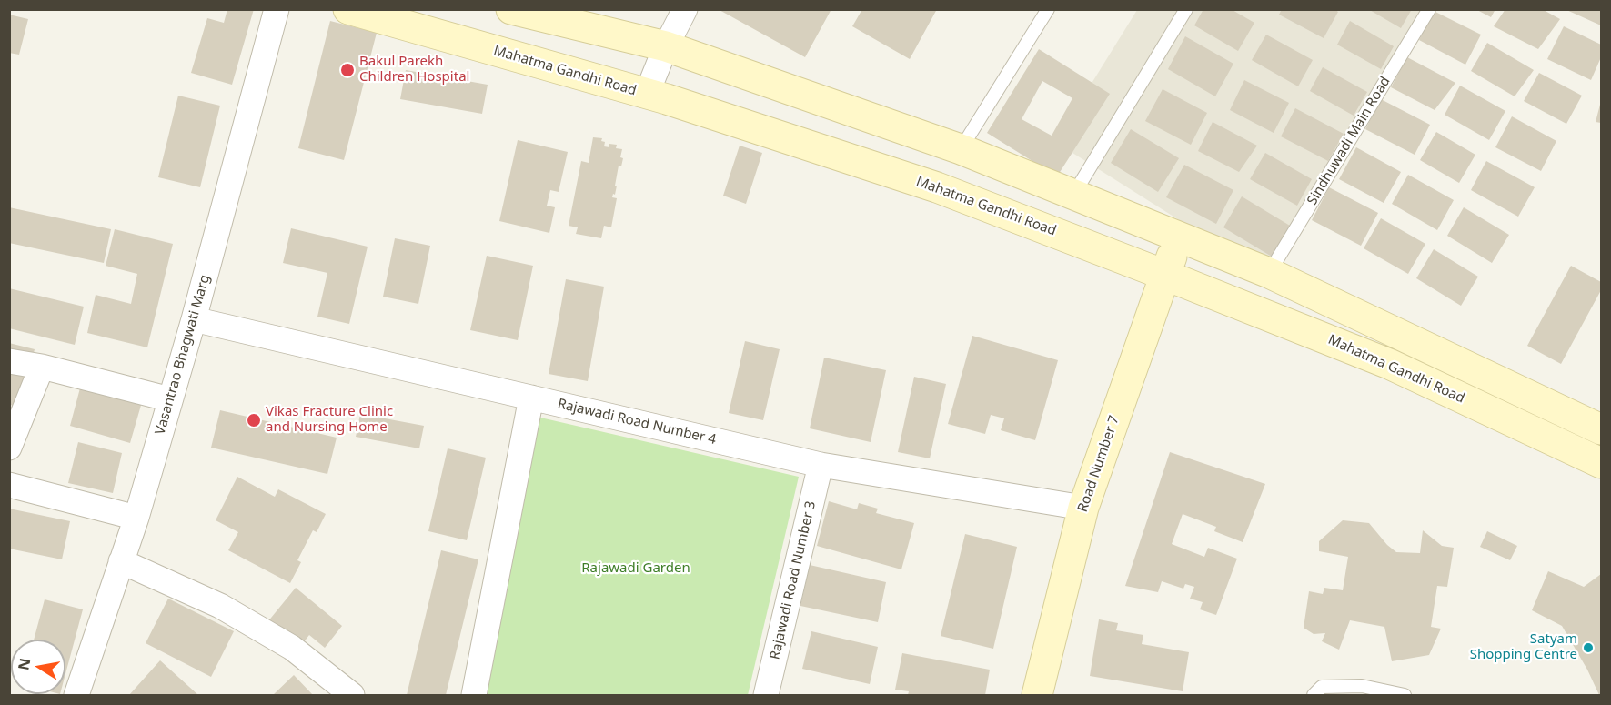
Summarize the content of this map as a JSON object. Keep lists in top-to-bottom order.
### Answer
{
  "streets": {
    "street": [
      "Mahatma Gandhi Road",
      "Vasantrao Bhagwati Marg",
      "Rajawadi Road Number 4",
      "Road Number 7",
      "Rajawadi Road Number 3"
    ],
    "lane": ["Sindhuwadi Main Road"]
  },
  "crossings": [
    ["Mahatma Gandhi Road", "Road Number 7"],
    ["Vasantrao Bhagwati Marg", "Rajawadi Road Number 4"],
    ["Rajawadi Road Number 4", "Road Number 7"],
    ["Rajawadi Road Number 4", "Rajawadi Road Number 3"]
  ],
  "parks": ["Rajawadi Garden"],
  "places": ["Bakul Parekh Children Hospital", "Vikas Fracture Clinic and Nursing Home", "Satyam Shopping Centre"],
  "north": "left"
}
